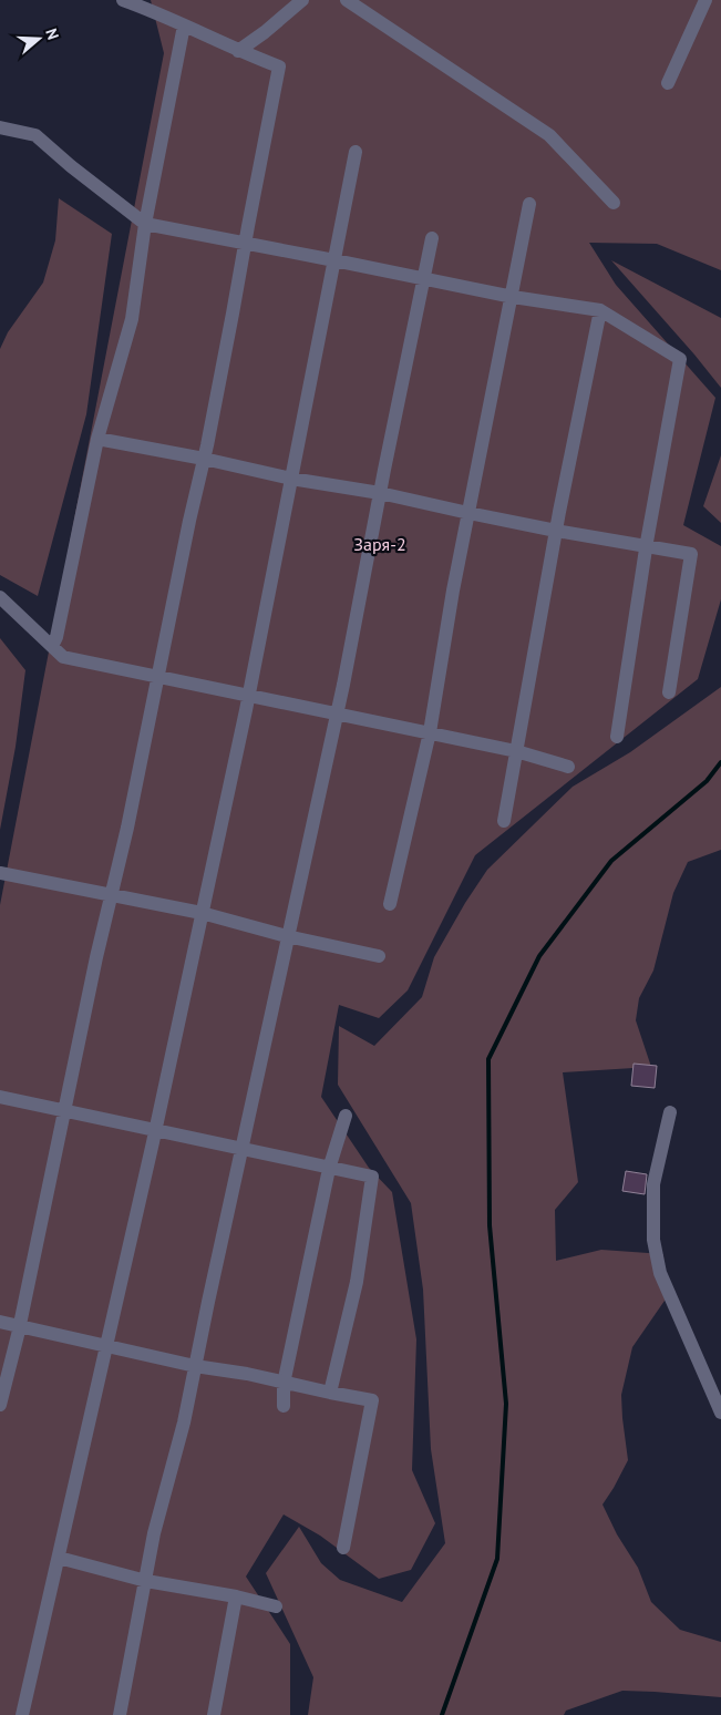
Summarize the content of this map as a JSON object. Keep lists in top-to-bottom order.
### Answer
{
  "parks": ["Заря-2"],
  "north": "right"
}
